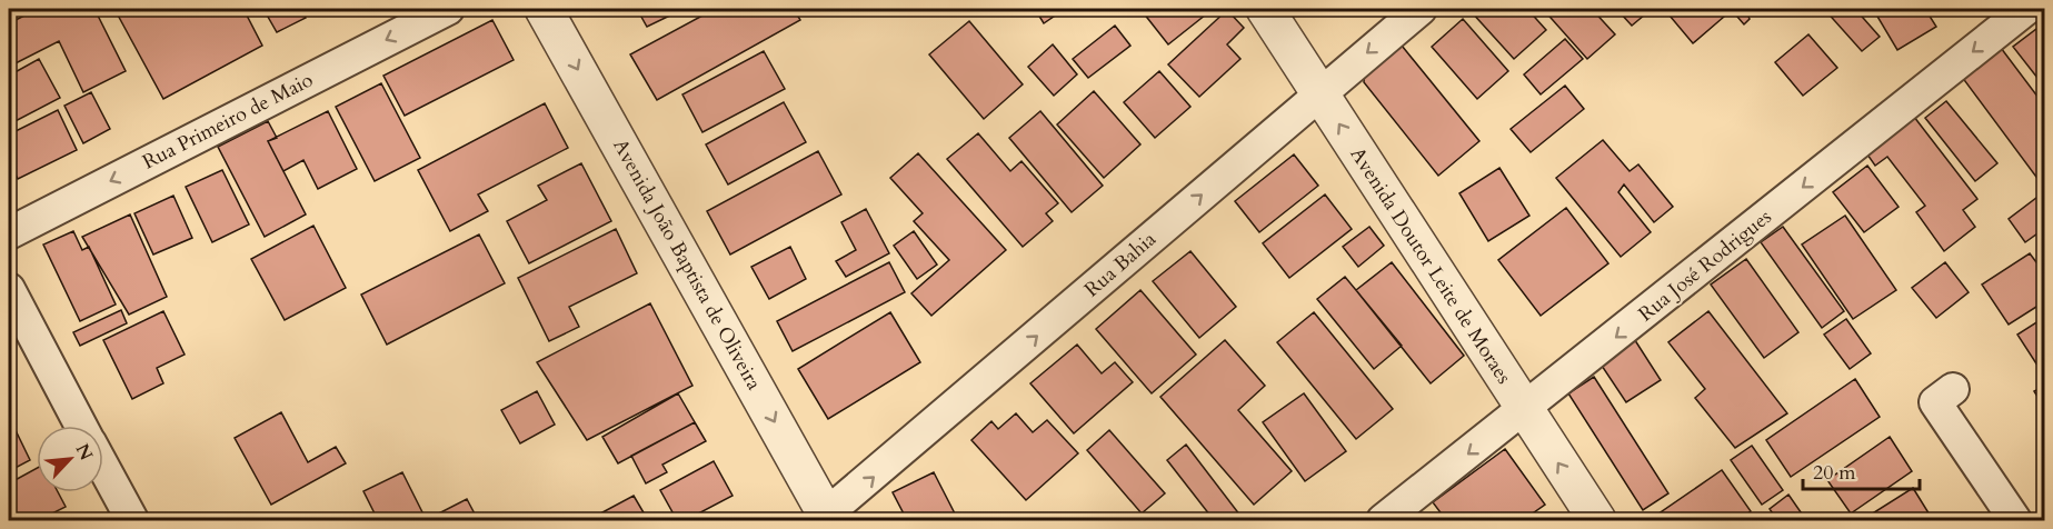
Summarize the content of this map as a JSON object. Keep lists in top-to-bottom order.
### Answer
{
  "streets": {
    "street": [
      "Rua Primeiro de Maio",
      "Avenida João Baptista de Oliveira",
      "Rua Bahia",
      "Avenida Doutor Leite de Moraes",
      "Rua José Rodrigues"
    ]
  },
  "crossings": [
    ["Avenida João Baptista de Oliveira", "Rua Bahia"],
    ["Rua Bahia", "Avenida Doutor Leite de Moraes"],
    ["Avenida Doutor Leite de Moraes", "Rua José Rodrigues"]
  ],
  "one_way": [
    "Rua Primeiro de Maio",
    "Avenida João Baptista de Oliveira",
    "Avenida Doutor Leite de Moraes",
    "Rua José Rodrigues"
  ],
  "scale_bar": "20 m",
  "north": "top right"
}
